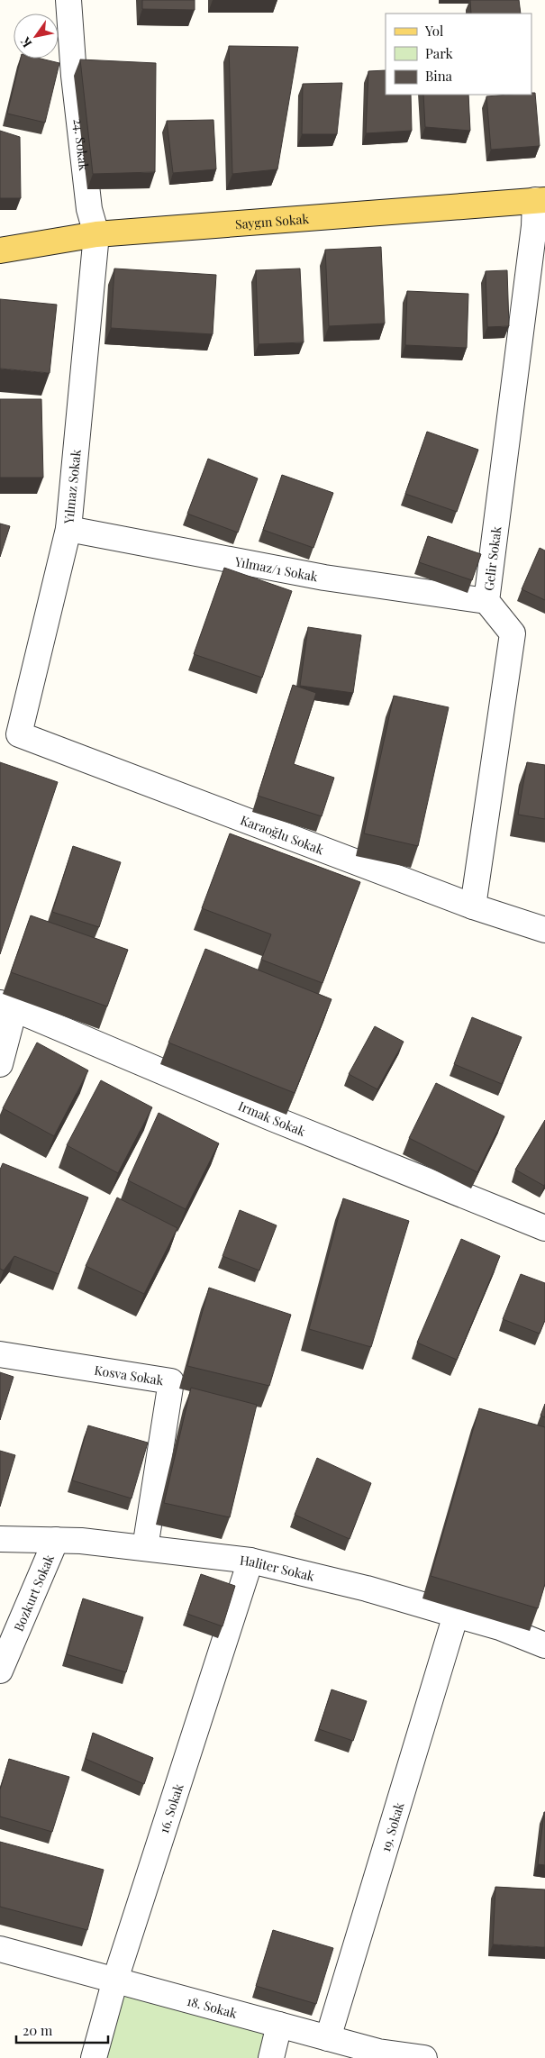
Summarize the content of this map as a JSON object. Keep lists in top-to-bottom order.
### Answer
{
  "streets": {
    "main road": ["Saygın Sokak"],
    "street": [
      "24. Sokak",
      "Yılmaz Sokak",
      "Gelir Sokak",
      "Yılmaz/1 Sokak",
      "Karaoğlu Sokak",
      "Irmak Sokak",
      "Kosva Sokak",
      "Haliter Sokak",
      "Bozkurt Sokak",
      "16. Sokak",
      "19. Sokak",
      "18. Sokak"
    ]
  },
  "crossings": [
    ["24. Sokak", "Saygın Sokak"],
    ["24. Sokak", "Yılmaz Sokak"],
    ["Saygın Sokak", "Yılmaz Sokak"],
    ["Saygın Sokak", "Gelir Sokak"],
    ["Yılmaz Sokak", "Yılmaz/1 Sokak"],
    ["Yılmaz Sokak", "Karaoğlu Sokak"],
    ["Gelir Sokak", "Yılmaz/1 Sokak"],
    ["Gelir Sokak", "Karaoğlu Sokak"],
    ["Kosva Sokak", "Haliter Sokak"],
    ["Haliter Sokak", "Bozkurt Sokak"],
    ["Haliter Sokak", "16. Sokak"],
    ["Haliter Sokak", "19. Sokak"],
    ["16. Sokak", "18. Sokak"],
    ["19. Sokak", "18. Sokak"]
  ],
  "legend": ["Yol", "Park", "Bina"],
  "scale_bar": "20 m",
  "north": "bottom left"
}
